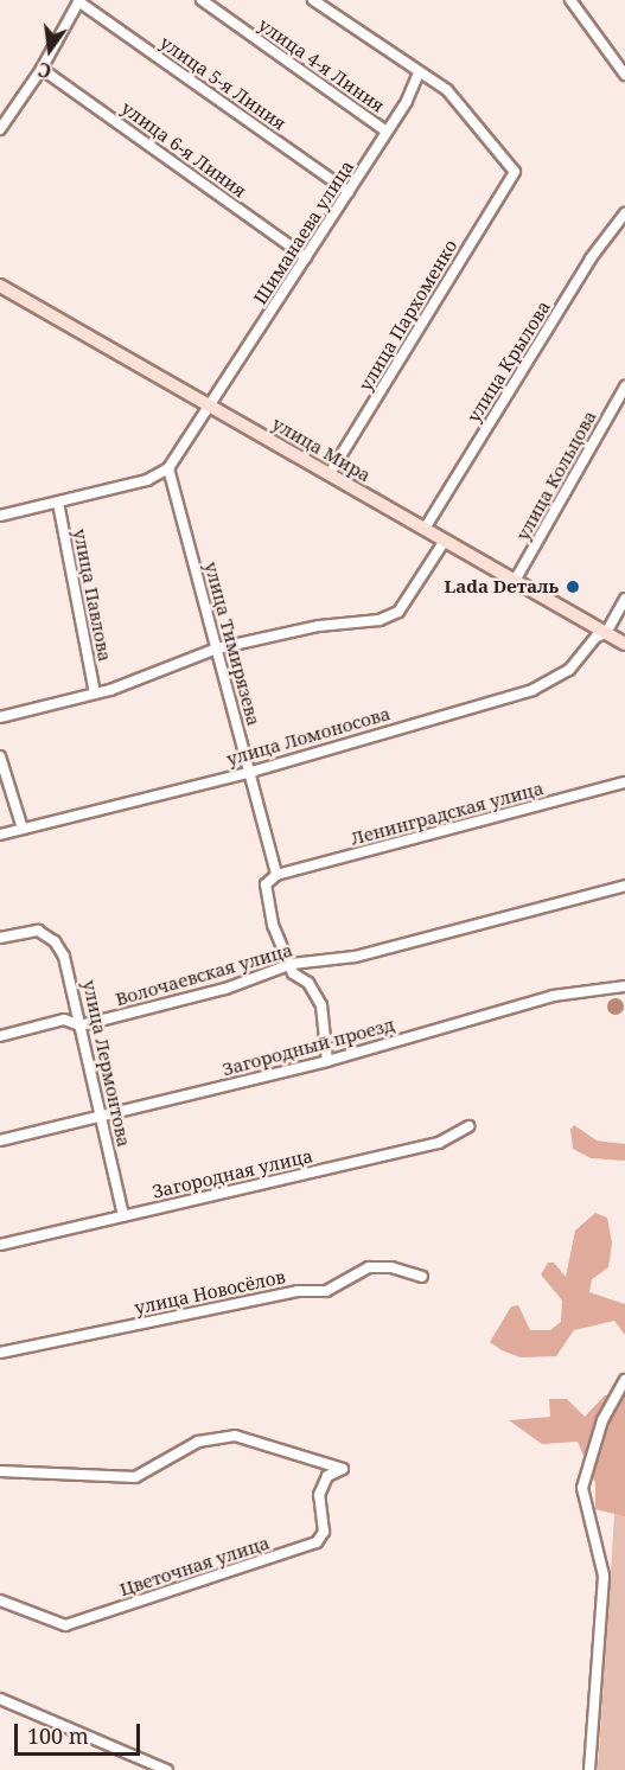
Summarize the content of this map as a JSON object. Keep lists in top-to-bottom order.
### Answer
{
  "streets": {
    "main road": ["улица Мира"],
    "street": [
      "улица 4-я Линия",
      "улица 5-я Линия",
      "улица 6-я Линия",
      "Шиманаева улица",
      "улица Пархоменко",
      "улица Крылова",
      "улица Кольцова",
      "улица Павлова",
      "улица Тимирязева",
      "улица Ломоносова",
      "Ленинградская улица",
      "Волочаевская улица",
      "Загородный проезд",
      "улица Лермонтова",
      "Загородная улица",
      "улица Новосёлов",
      "Цветочная улица"
    ]
  },
  "crossings": [
    ["улица 4-я Линия", "Шиманаева улица"],
    ["улица 5-я Линия", "Шиманаева улица"],
    ["улица 6-я Линия", "Шиманаева улица"],
    ["Шиманаева улица", "улица Пархоменко"],
    ["Шиманаева улица", "улица Мира"],
    ["Шиманаева улица", "улица Тимирязева"],
    ["улица Пархоменко", "улица Мира"],
    ["улица Крылова", "улица Мира"],
    ["улица Мира", "улица Кольцова"],
    ["улица Мира", "улица Ломоносова"],
    ["улица Тимирязева", "улица Ломоносова"],
    ["улица Тимирязева", "Ленинградская улица"],
    ["улица Тимирязева", "Волочаевская улица"],
    ["улица Тимирязева", "Загородный проезд"],
    ["Волочаевская улица", "улица Лермонтова"],
    ["Загородный проезд", "улица Лермонтова"],
    ["улица Лермонтова", "Загородная улица"]
  ],
  "places": ["Lada Dеталь"],
  "scale_bar": "100 m",
  "north": "bottom"
}
